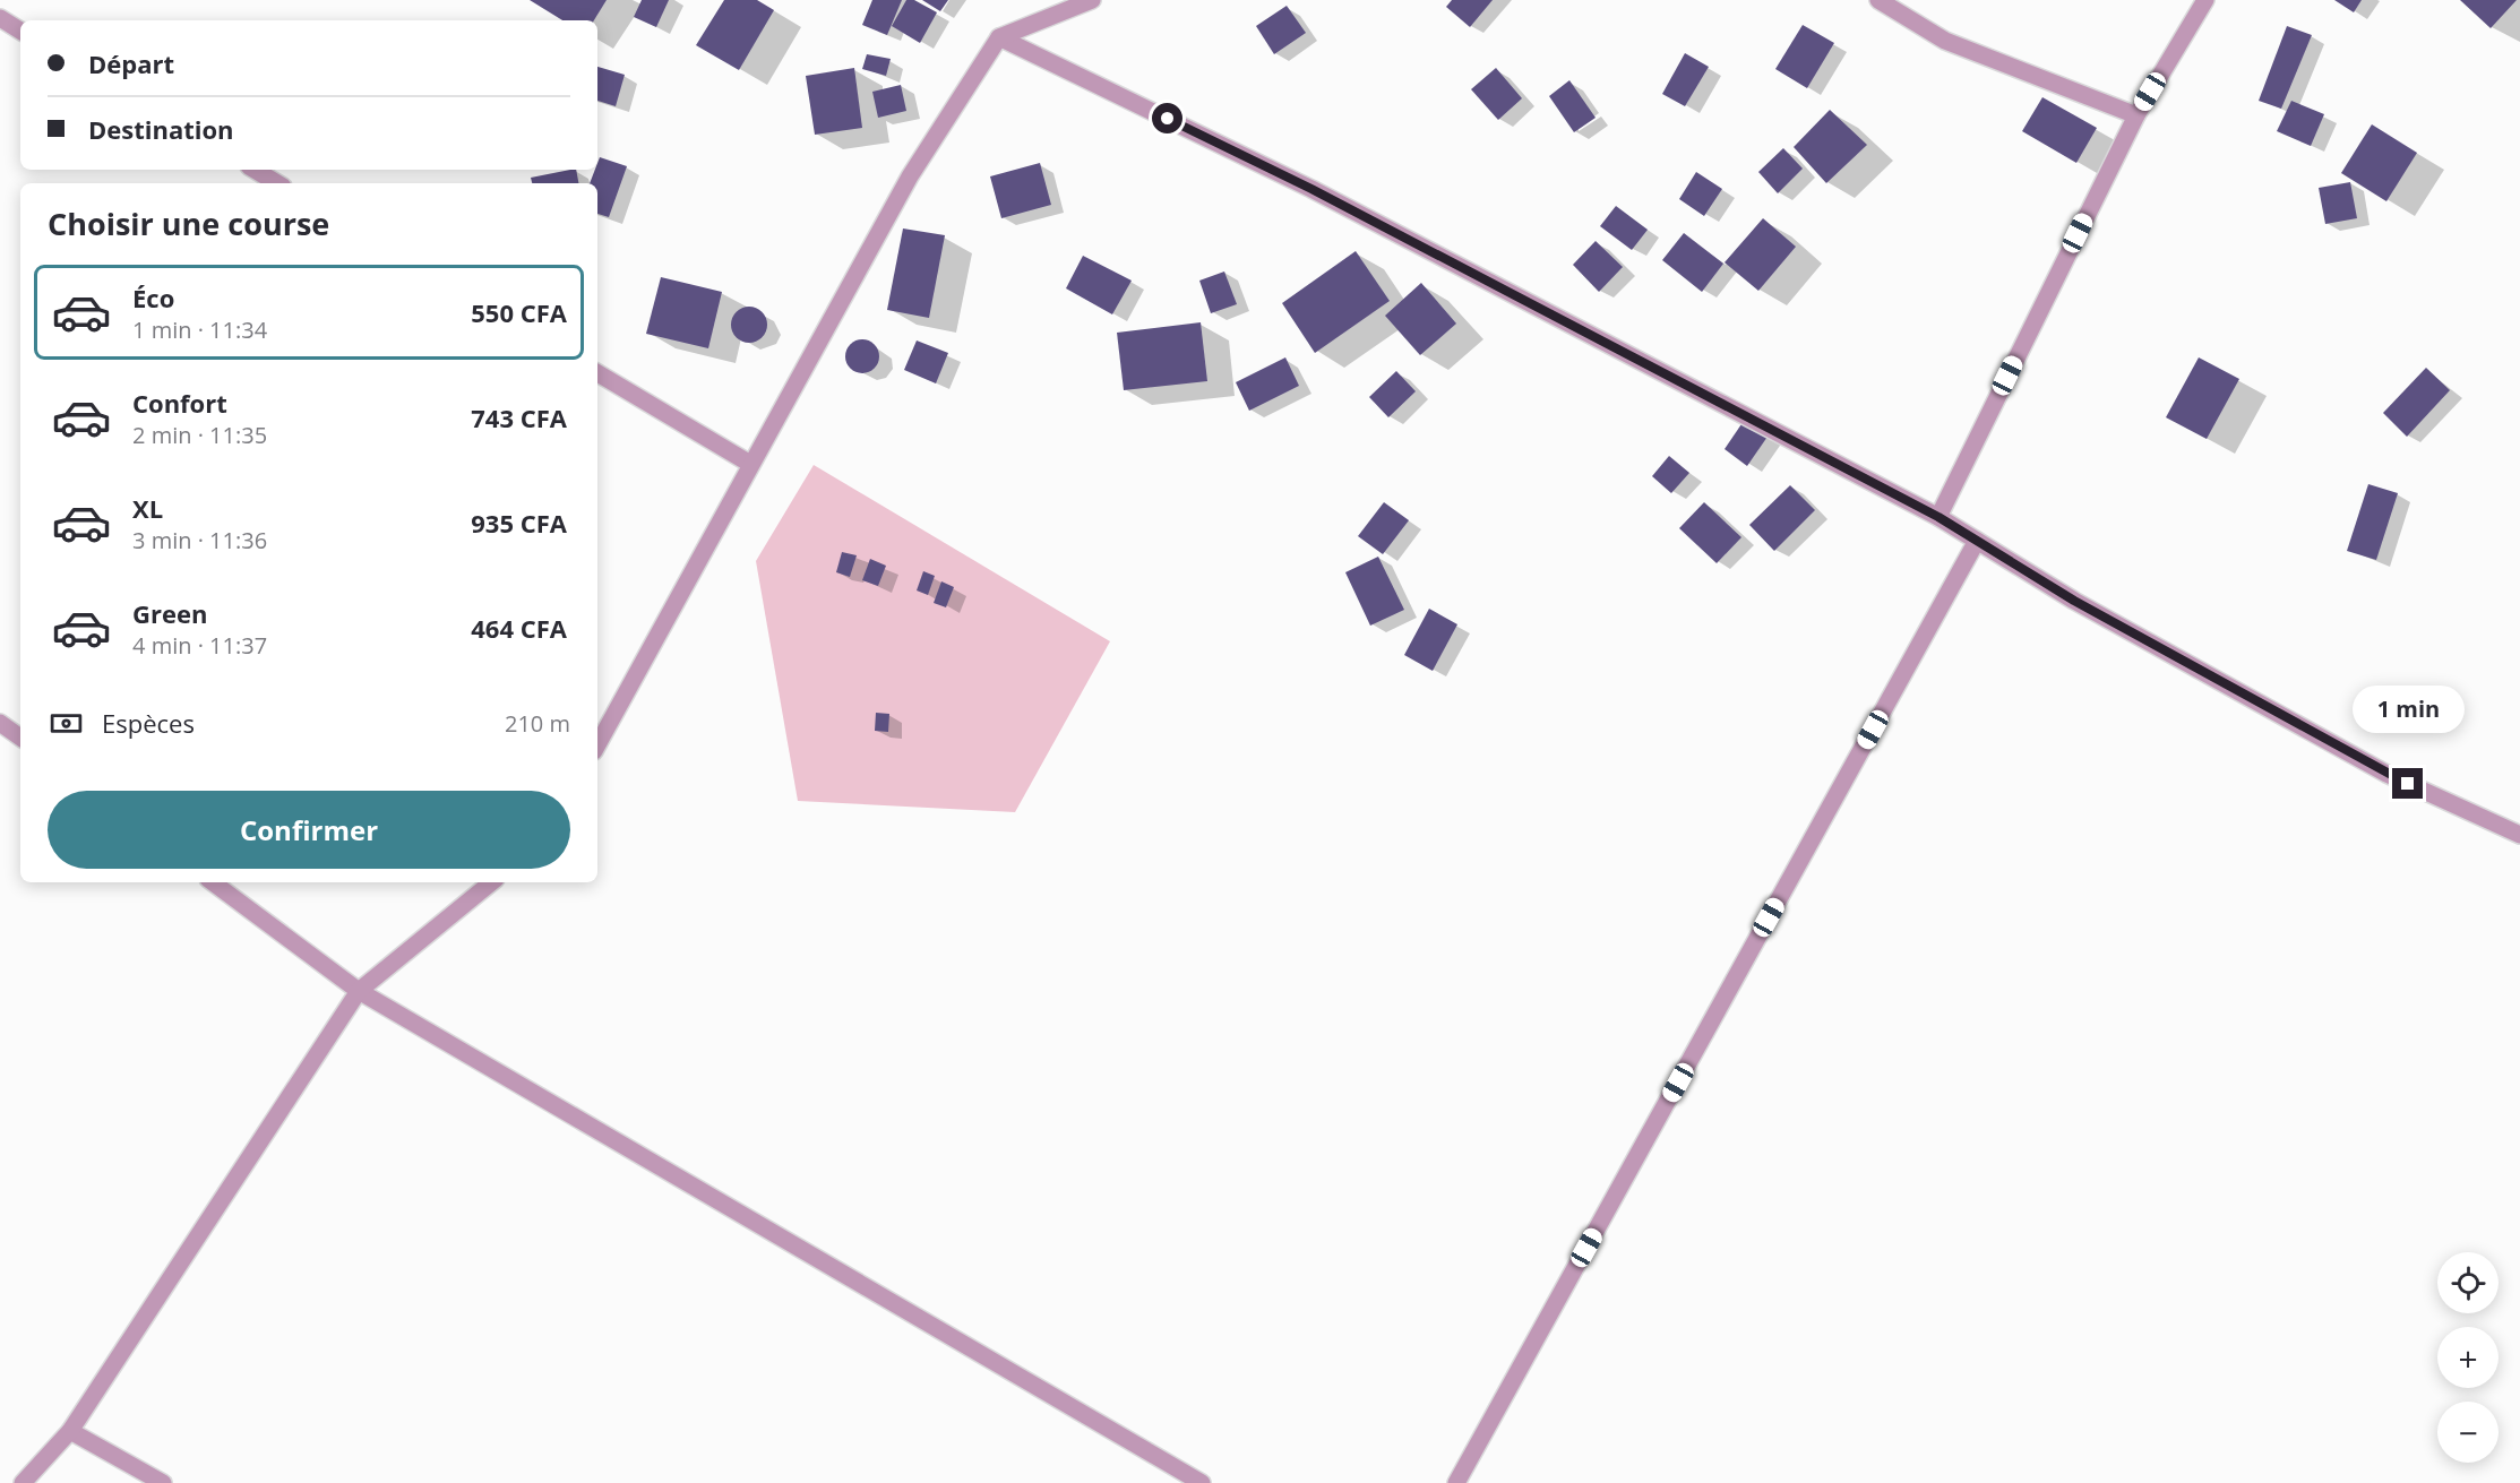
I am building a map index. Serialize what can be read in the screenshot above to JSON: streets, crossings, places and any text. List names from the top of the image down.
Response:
{
  "page": {
    "banner": ["Départ", "Destination"],
    "heading": "Choisir une course",
    "list": [
      {
        "name": "Éco",
        "note": "1 min · 11:34",
        "value": "550 CFA"
      },
      {
        "name": "Confort",
        "note": "2 min · 11:35",
        "value": "743 CFA"
      },
      {
        "name": "XL",
        "note": "3 min · 11:36",
        "value": "935 CFA"
      },
      {
        "name": "Green",
        "note": "4 min · 11:37",
        "value": "464 CFA"
      }
    ],
    "bubble": "1 min",
    "pay": ["Espèces", "210 m"],
    "buttons": "Confirmer",
    "map_buttons": ["+", "−"]
  }
}
